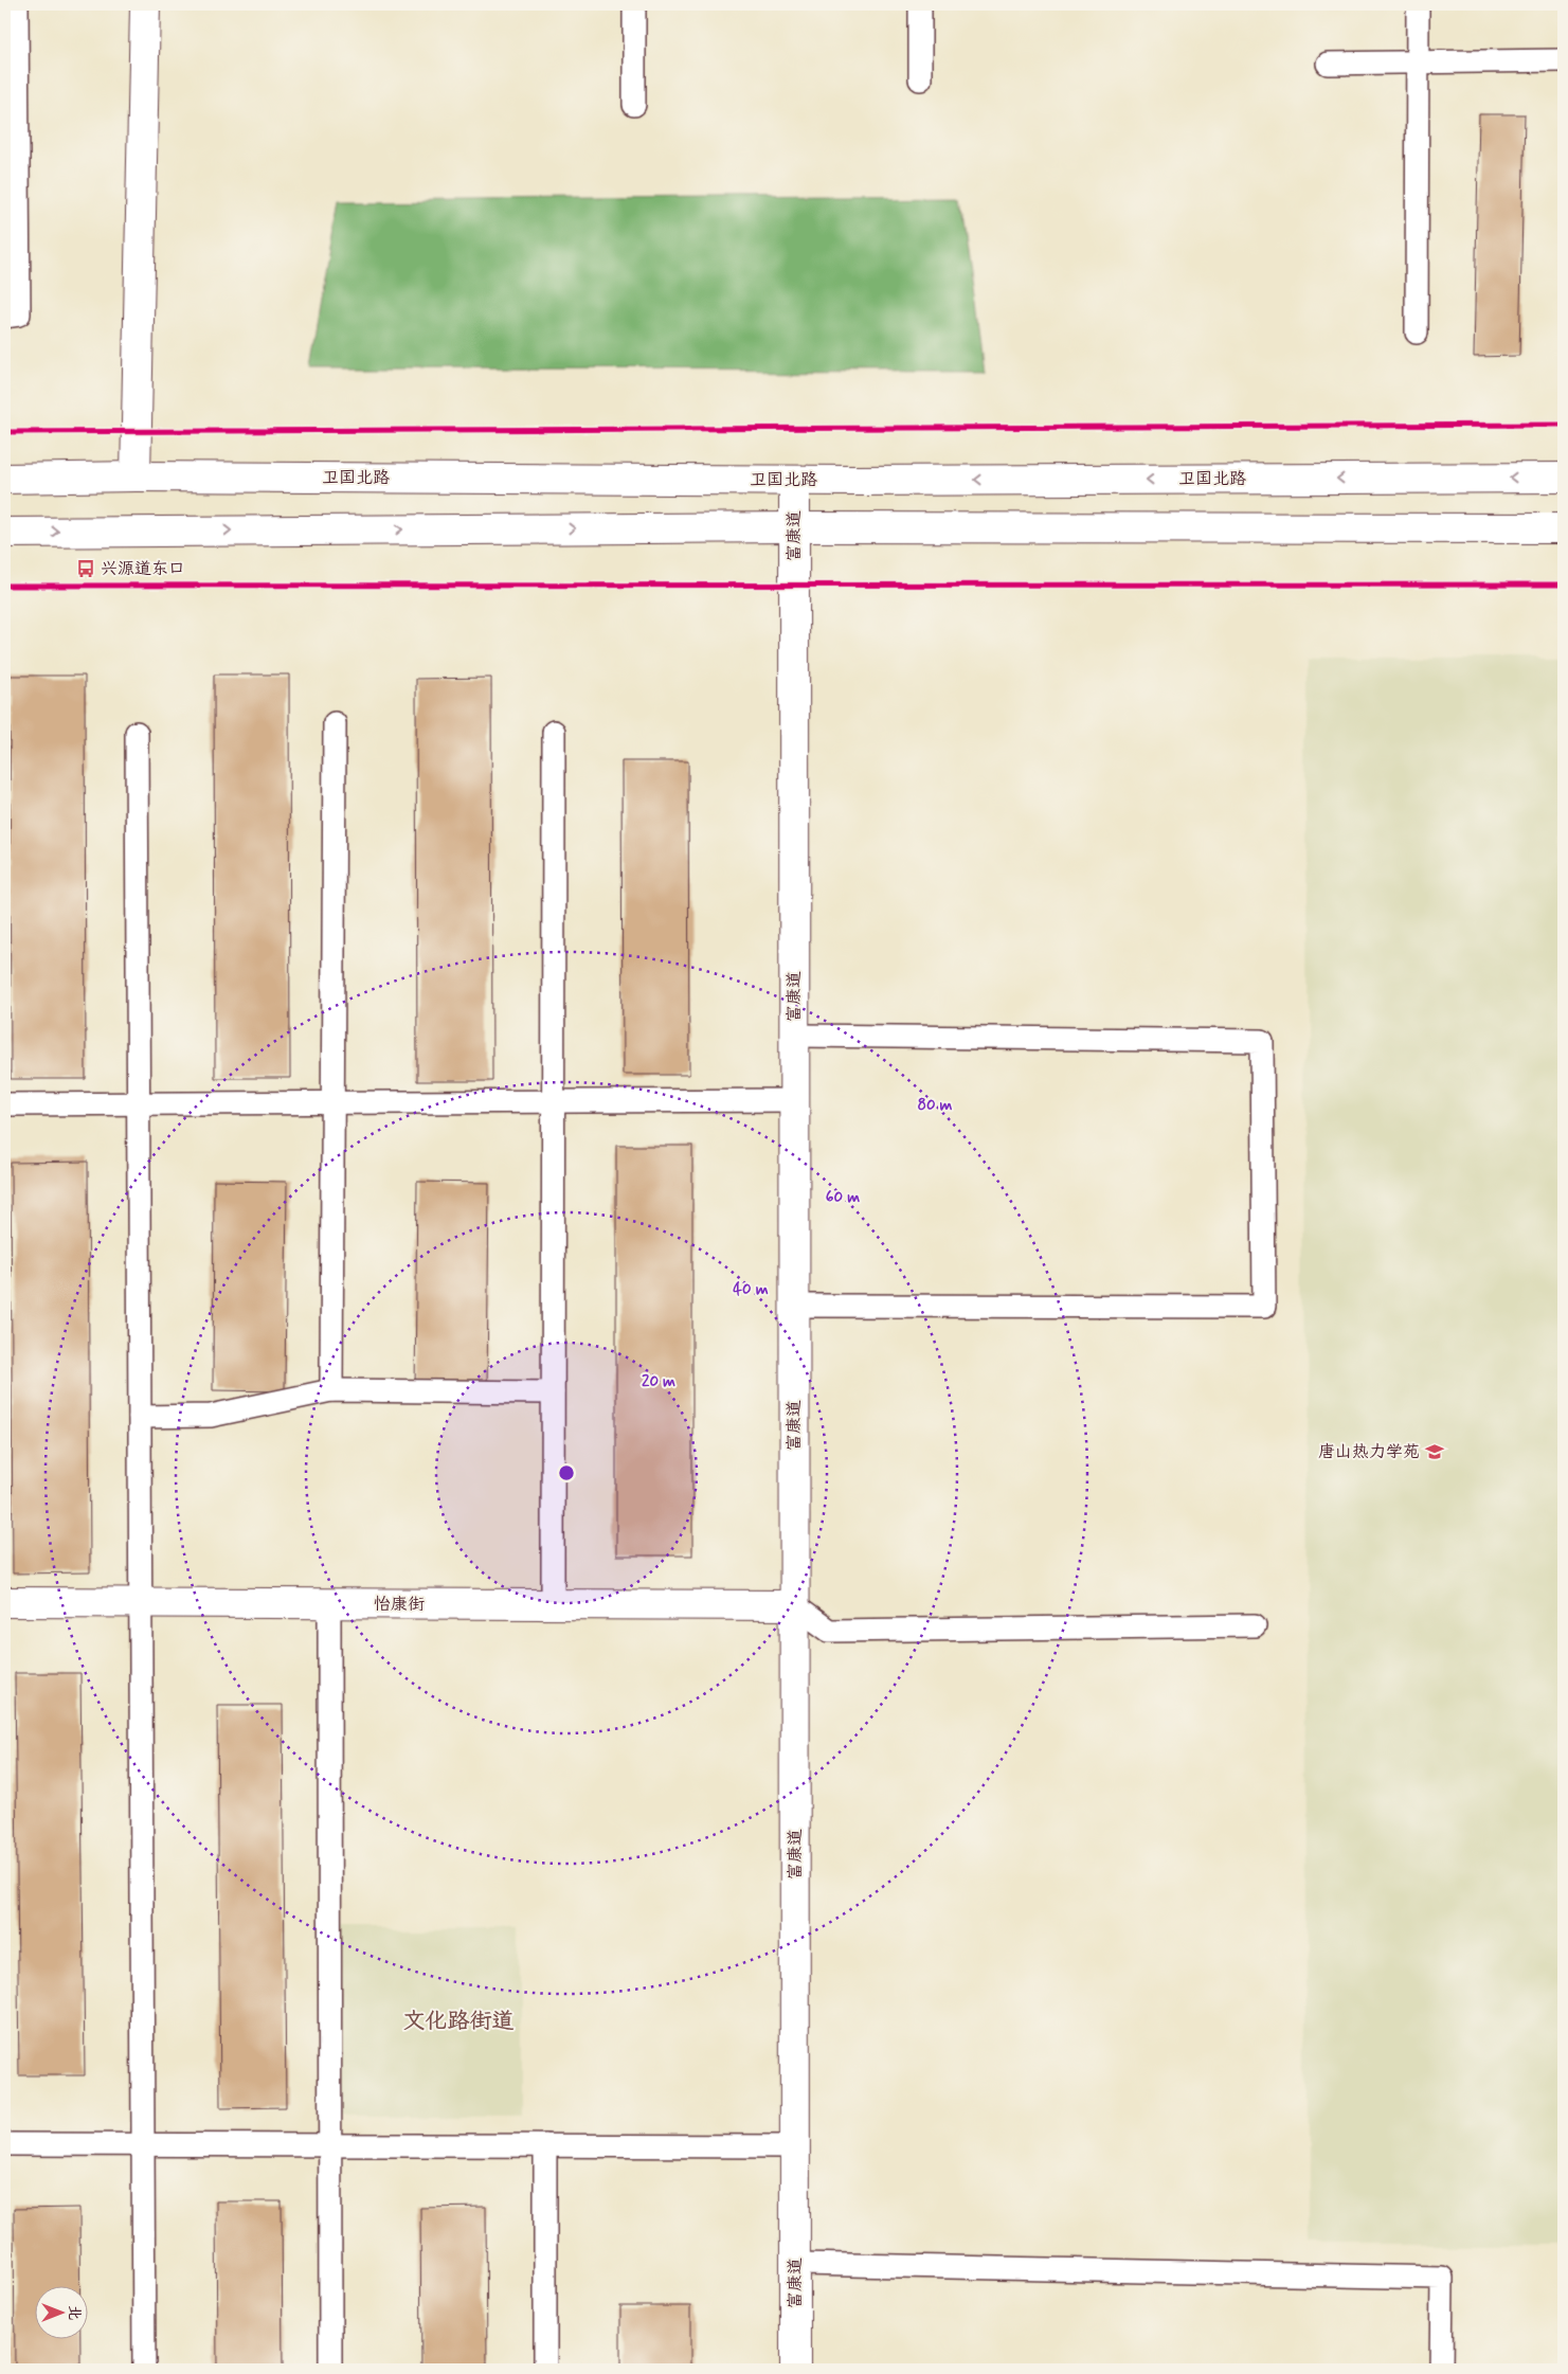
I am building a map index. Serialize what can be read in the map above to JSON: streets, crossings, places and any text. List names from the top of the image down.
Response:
{
  "streets": {
    "street": ["卫国北路", "富康道", "怡康街"]
  },
  "crossings": [
    ["卫国北路", "富康道"],
    ["富康道", "怡康街"]
  ],
  "districts": ["文化路街道"],
  "places": {
    "bus stop": ["兴源道东口"],
    "school or university": ["唐山热力学苑"]
  },
  "north": "right",
  "rings": [
    "80 m",
    "60 m",
    "40 m",
    "20 m"
  ]
}
